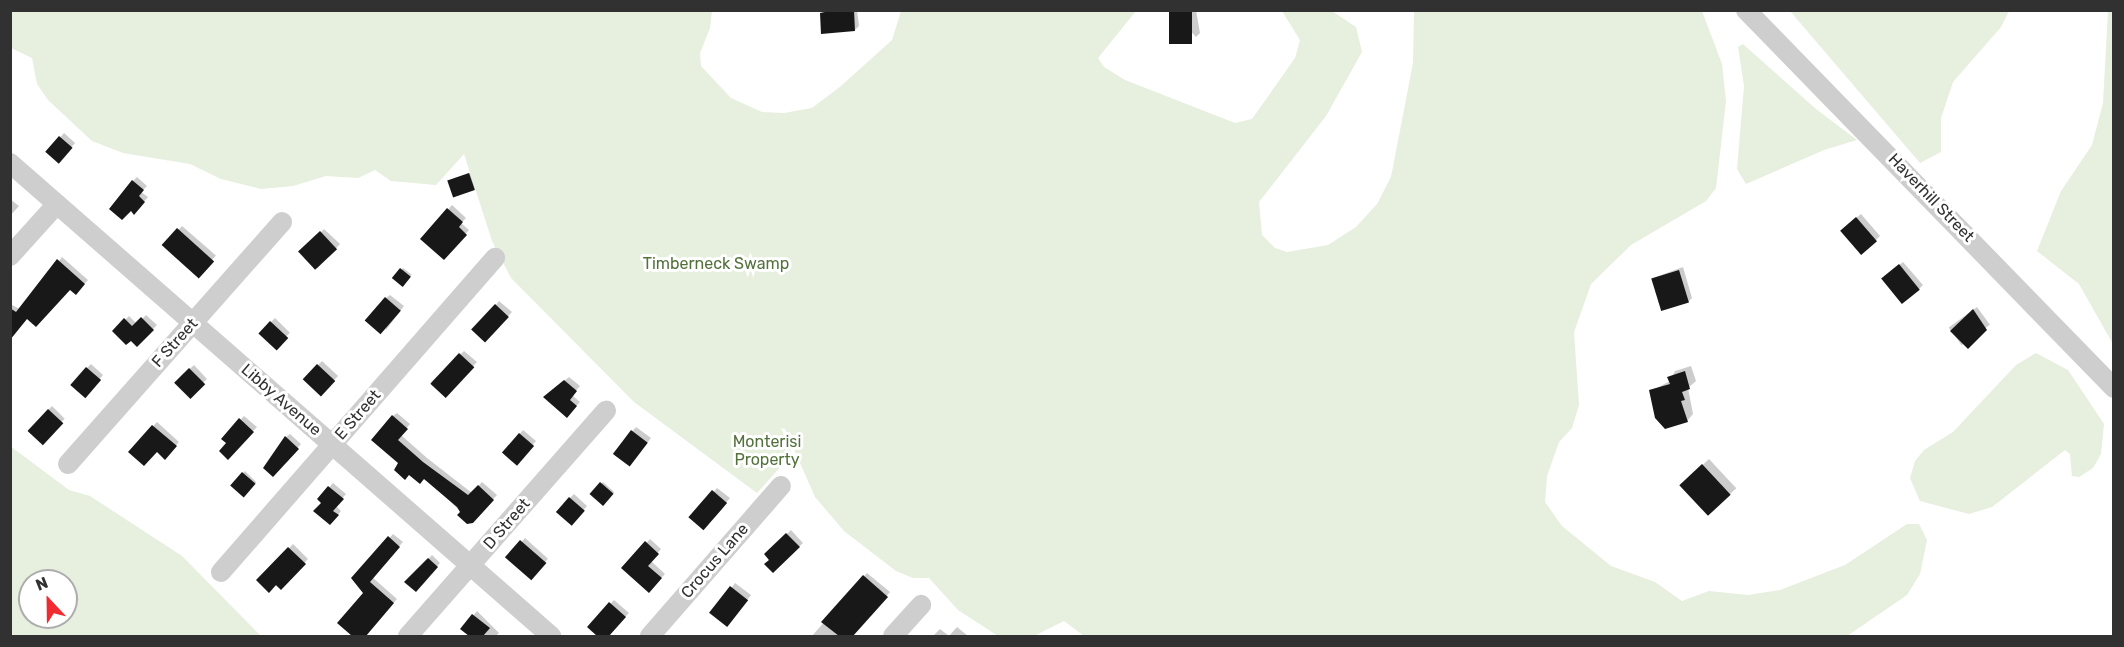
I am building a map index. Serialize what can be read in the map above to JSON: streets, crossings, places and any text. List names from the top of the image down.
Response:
{
  "streets": {
    "street": [
      "Haverhill Street",
      "F Street",
      "Libby Avenue",
      "E Street",
      "D Street",
      "Crocus Lane"
    ]
  },
  "crossings": [
    ["F Street", "Libby Avenue"],
    ["Libby Avenue", "E Street"],
    ["Libby Avenue", "D Street"]
  ],
  "parks": ["Timberneck Swamp", "Monterisi Property"],
  "north": "top"
}
